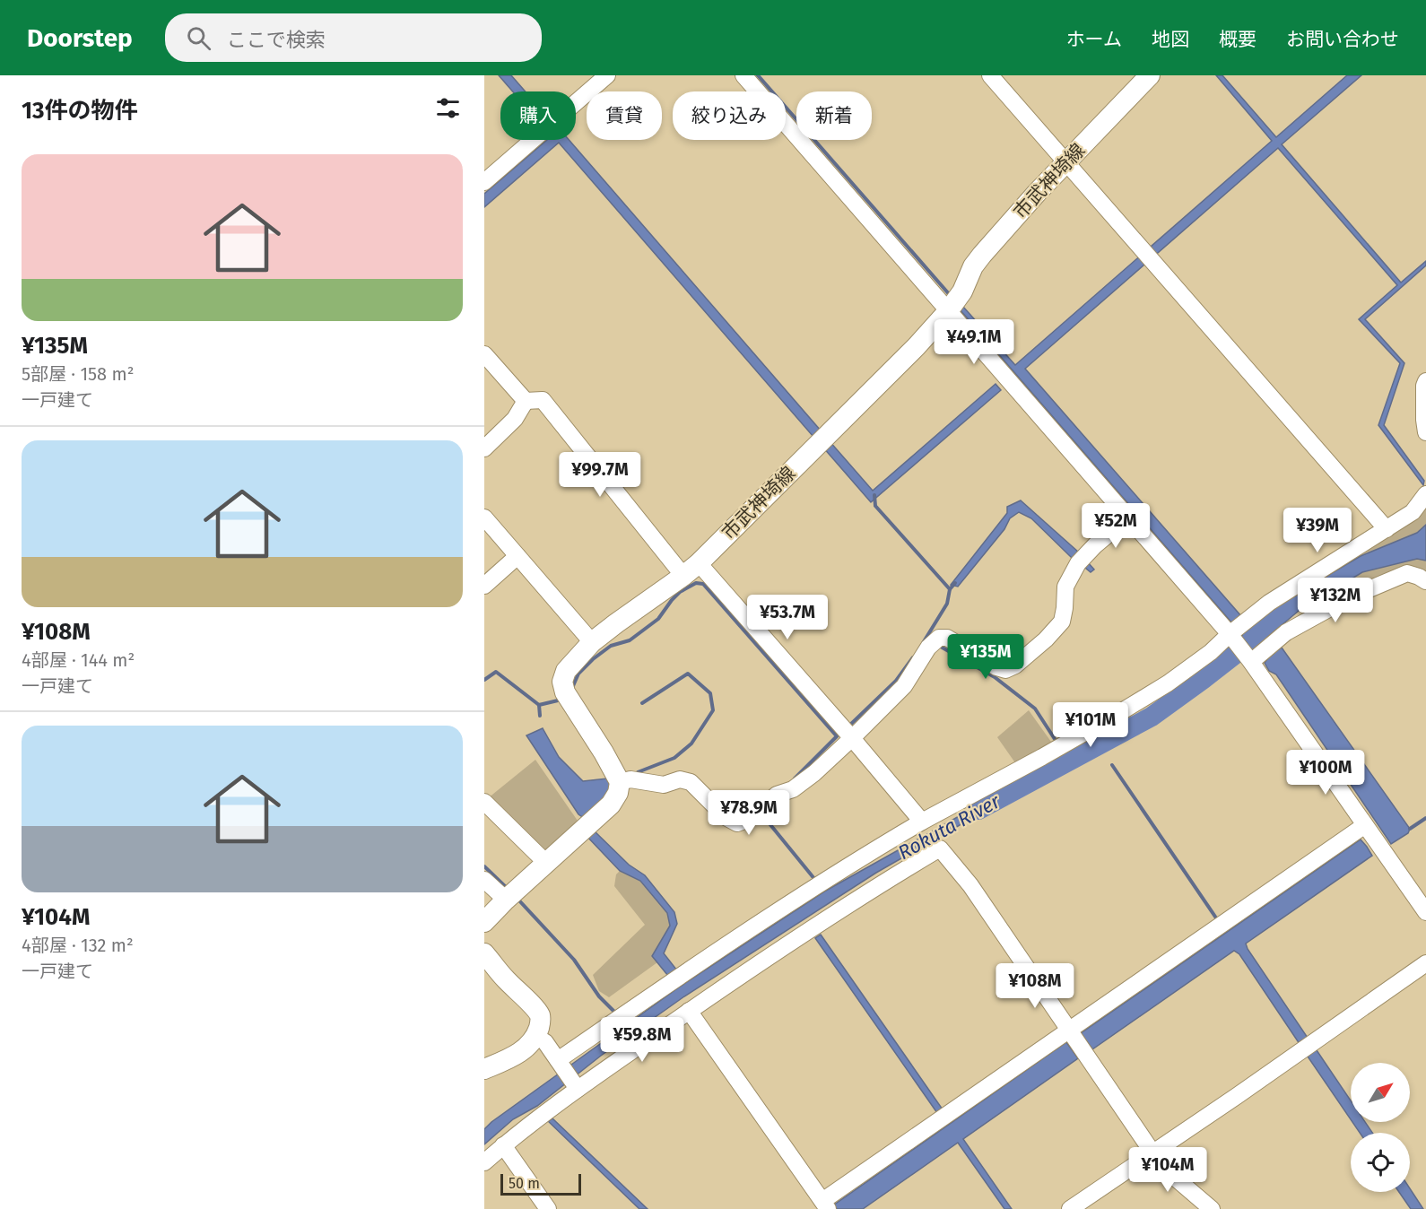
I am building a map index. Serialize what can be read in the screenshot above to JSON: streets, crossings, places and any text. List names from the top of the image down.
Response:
{
  "streets": {
    "main road": ["市武神埼線"]
  },
  "water": ["Rokuta River"],
  "scale_bar": "50 m",
  "north": "top right",
  "page": {
    "header": "Doorstep",
    "search": "ここで検索",
    "nav": [
      "ホーム",
      "地図",
      "概要",
      "お問い合わせ"
    ],
    "heading": "13件の物件",
    "chip": [
      "購入",
      "賃貸",
      "絞り込み",
      "新着"
    ],
    "list": [
      {
        "name": "¥135M",
        "note": "5部屋 · 158 m² · 一戸建て"
      },
      {
        "name": "¥108M",
        "note": "4部屋 · 144 m² · 一戸建て"
      },
      {
        "name": "¥104M",
        "note": "4部屋 · 132 m² · 一戸建て"
      }
    ],
    "price": [
      "¥49.1M",
      "¥99.7M",
      "¥52M",
      "¥39M",
      "¥132M",
      "¥53.7M",
      "¥135M",
      "¥101M",
      "¥100M",
      "¥78.9M",
      "¥108M",
      "¥59.8M",
      "¥104M"
    ],
    "scale": "50 m"
  }
}
